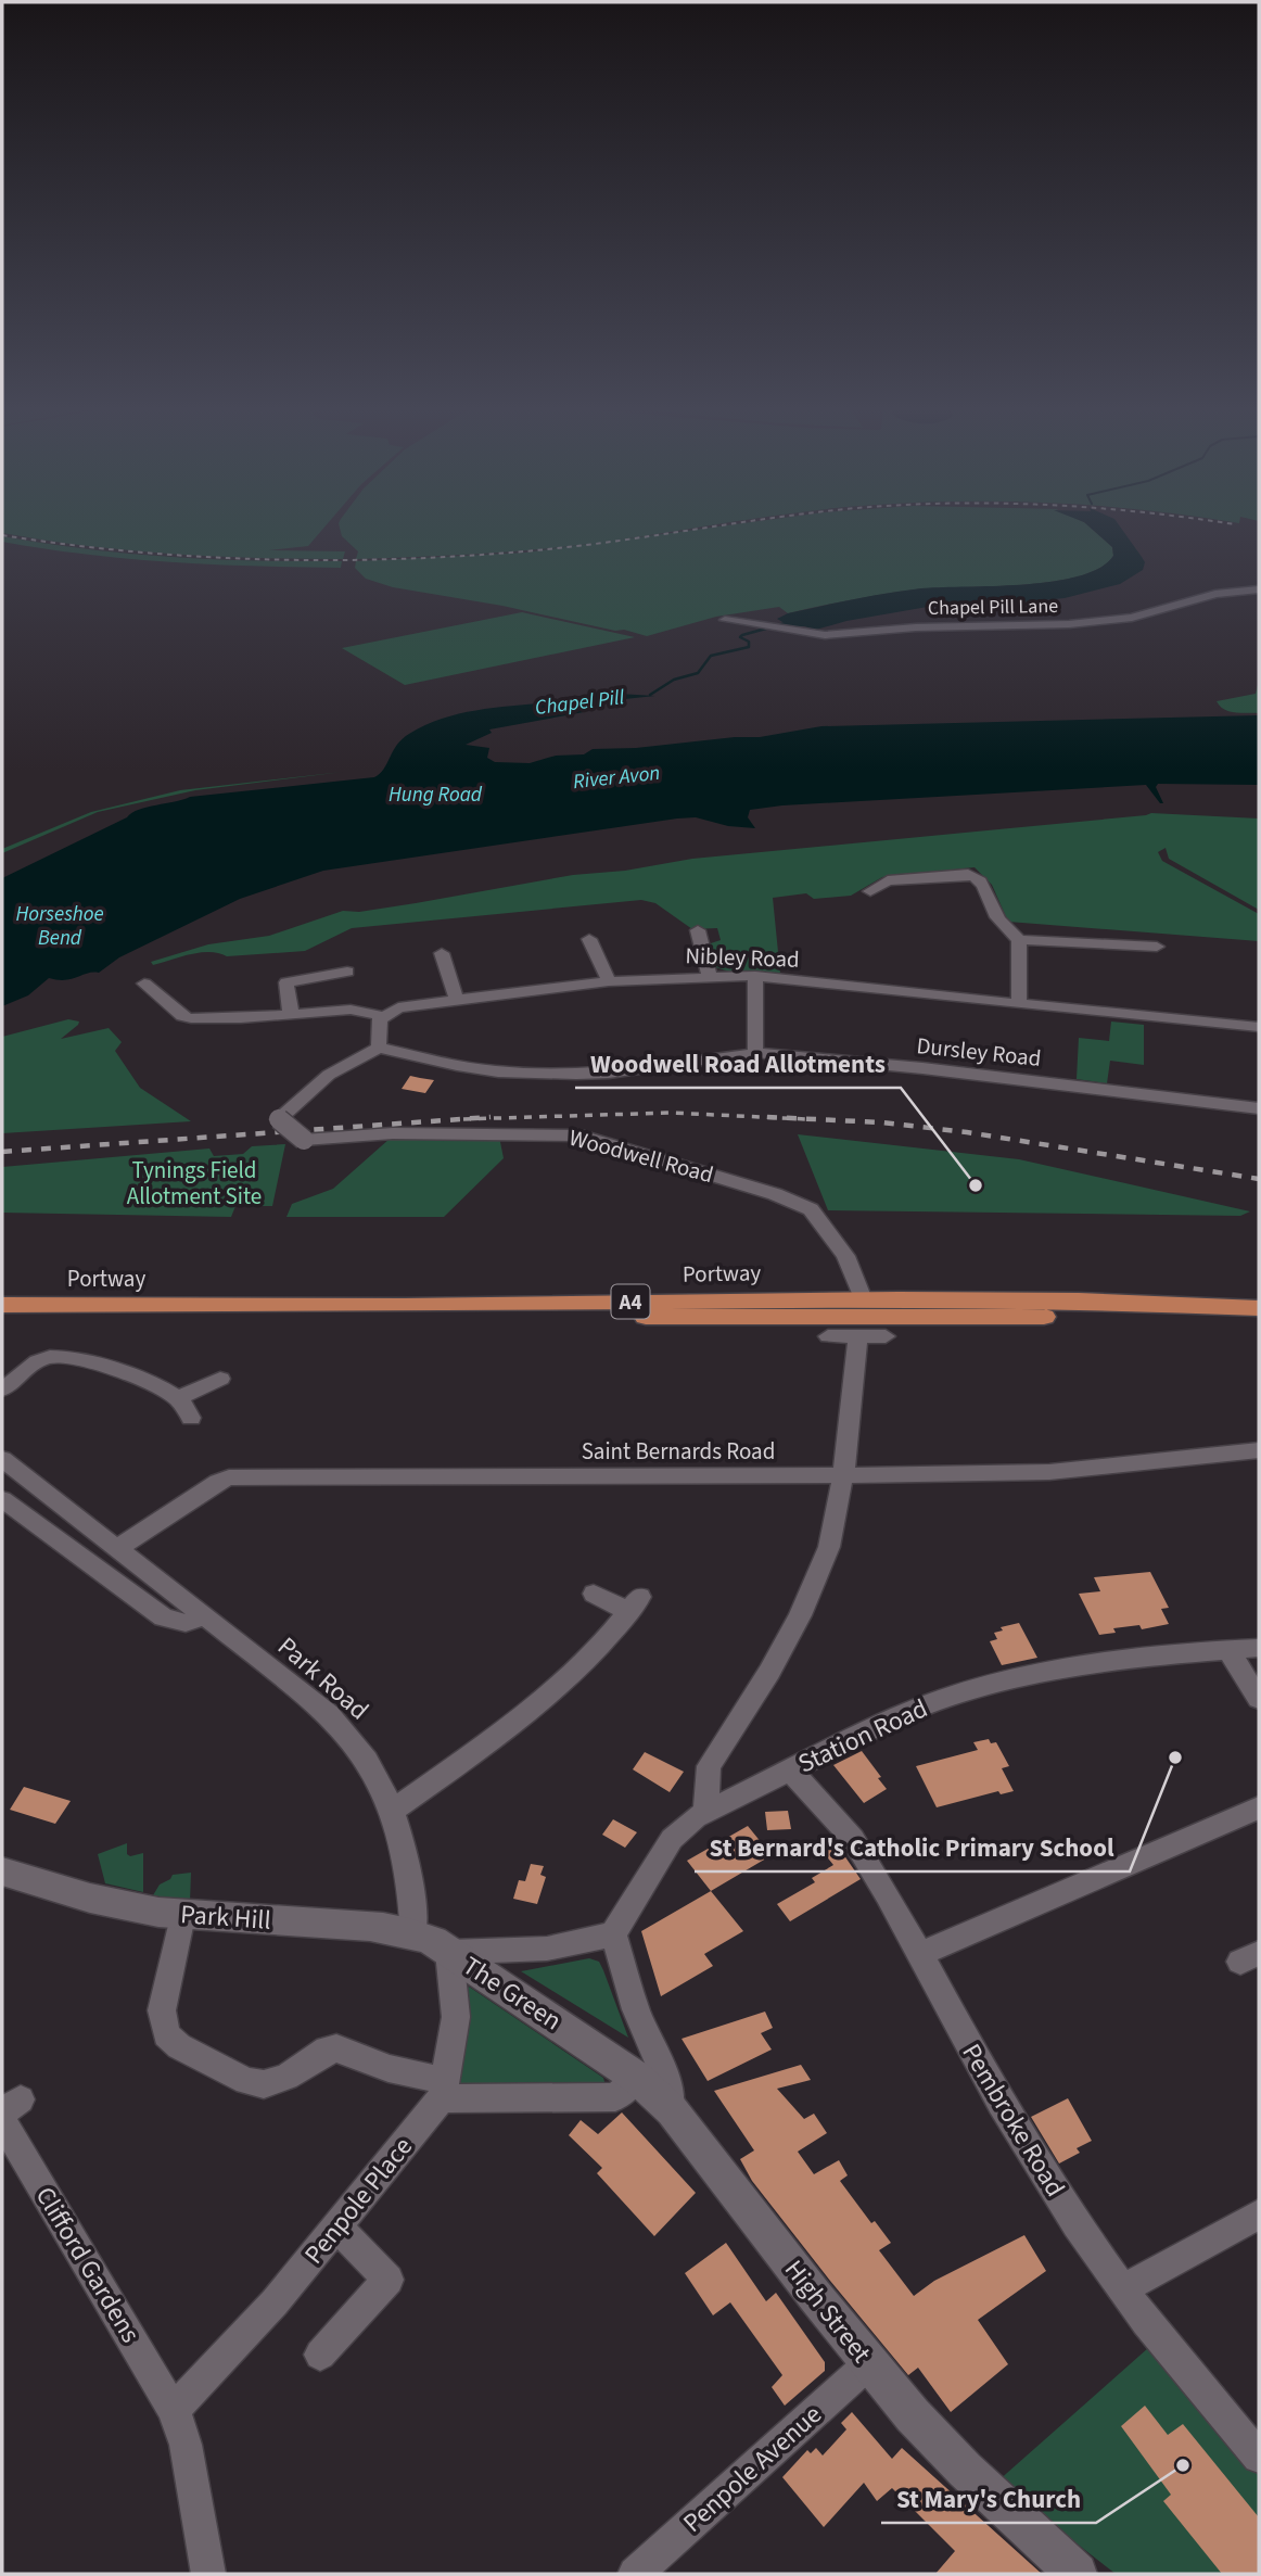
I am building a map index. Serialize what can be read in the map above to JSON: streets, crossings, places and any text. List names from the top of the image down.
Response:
{
  "streets": {
    "highway": ["Portway", "A4"],
    "main road": ["Park Hill", "The Green", "High Street"],
    "street": [
      "Chapel Pill Lane",
      "Nibley Road",
      "Dursley Road",
      "Woodwell Road",
      "Saint Bernards Road",
      "Park Road",
      "Station Road",
      "Pembroke Road",
      "Penpole Place",
      "Clifford Gardens",
      "Penpole Avenue"
    ]
  },
  "crossings": [
    ["Dursley Road", "Woodwell Road"],
    ["Woodwell Road", "Portway"],
    ["Saint Bernards Road", "Park Road"],
    ["Park Road", "Park Hill"],
    ["Station Road", "The Green"],
    ["Station Road", "Pembroke Road"],
    ["Station Road", "High Street"],
    ["Park Hill", "The Green"],
    ["Park Hill", "Penpole Place"],
    ["The Green", "Penpole Place"],
    ["The Green", "High Street"],
    ["Penpole Place", "Clifford Gardens"],
    ["High Street", "Penpole Avenue"]
  ],
  "water": [
    "Chapel Pill",
    "River Avon",
    "Hung Road",
    "Horseshoe Bend"
  ],
  "parks": ["Tynings Field Allotment Site"],
  "places": ["Woodwell Road Allotments", "St Bernard's Catholic Primary School", "St Mary's Church"]
}
